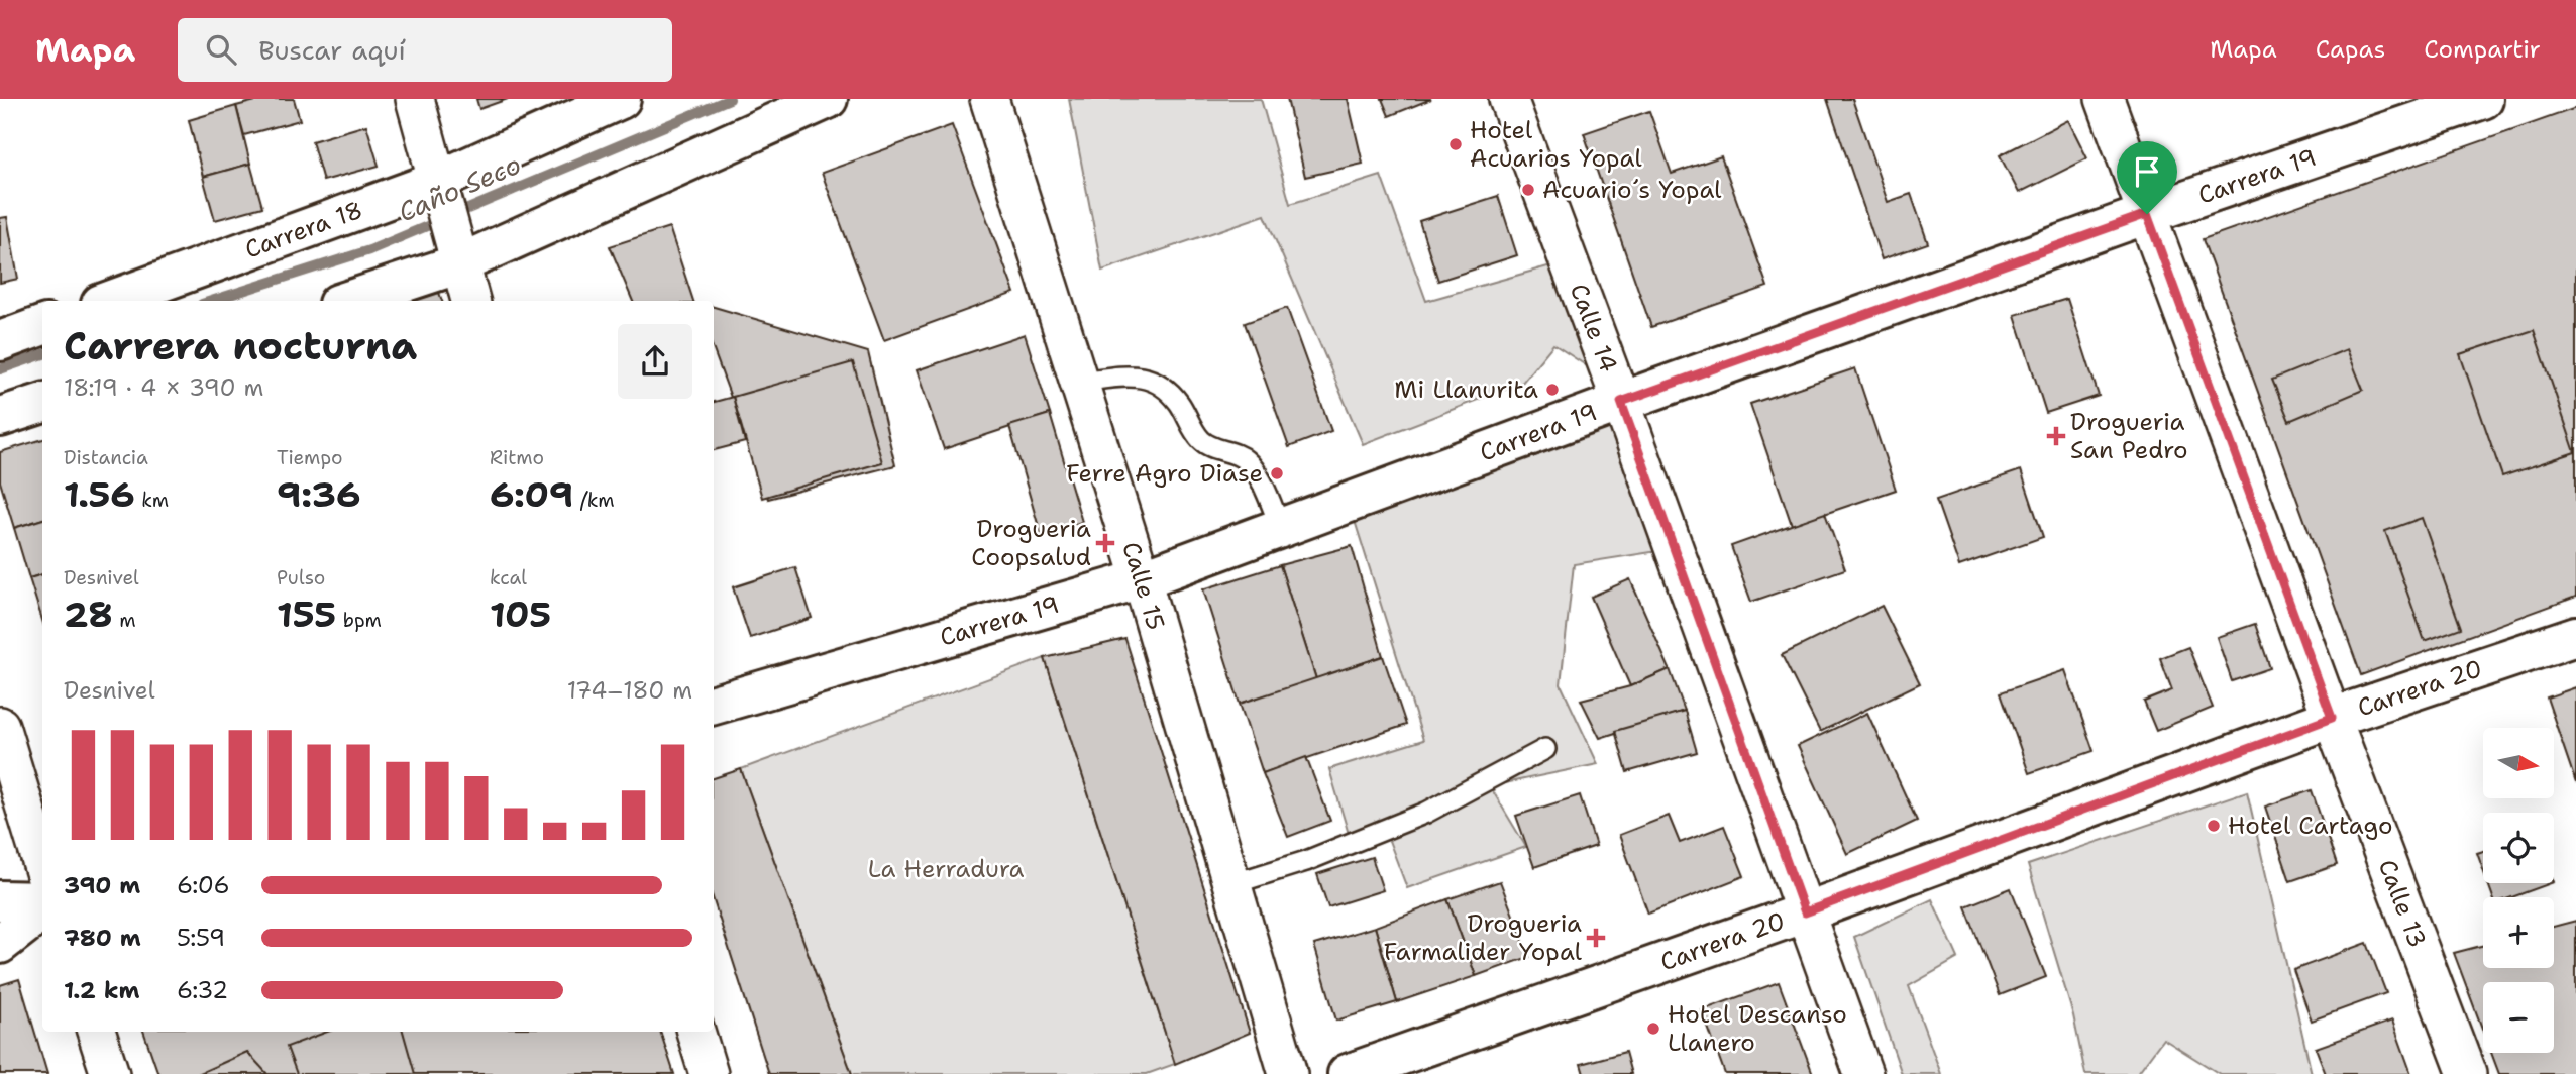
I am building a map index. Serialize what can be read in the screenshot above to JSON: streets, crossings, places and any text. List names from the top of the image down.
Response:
{
  "streets": {
    "main road": ["Carrera 19", "Carrera 18", "Carrera 20"],
    "street": ["Calle 14", "Calle 15", "Calle 13"]
  },
  "crossings": [
    ["Carrera 19", "Calle 14"],
    ["Carrera 19", "Calle 15"],
    ["Carrera 19", "Calle 13"],
    ["Calle 14", "Carrera 20"],
    ["Carrera 20", "Calle 13"]
  ],
  "water": ["Caño Seco"],
  "parks": ["La Herradura"],
  "places": {
    "other": [
      "Hotel Acuarios Yopal",
      "Acuario´s Yopal",
      "Mi Llanurita",
      "Ferre Agro Diase",
      "Hotel Cartago",
      "Hotel Descanso Llanero"
    ],
    "health": ["Drogueria San Pedro", "Drogueria Coopsalud", "Drogueria Farmalider Yopal"]
  },
  "north": "right",
  "page": {
    "header": "Mapa",
    "search": "Buscar aquí",
    "nav": ["Mapa", "Capas", "Compartir"],
    "heading": ["Carrera nocturna", "18:19 · 4 × 390 m"],
    "stats": [
      ["Distancia", "1.56 km"],
      ["Tiempo", "9:36"],
      ["Ritmo", "6:09 /km"],
      ["Desnivel", "28 m"],
      ["Pulso", "155 bpm"],
      ["kcal", "105"]
    ],
    "chart": ["Desnivel", "174–180 m"],
    "map_buttons": ["+", "−"],
    "list": [
      {
        "name": "390 m",
        "note": "6:06"
      },
      {
        "name": "780 m",
        "note": "5:59"
      },
      {
        "name": "1.2 km",
        "note": "6:32"
      }
    ]
  }
}
